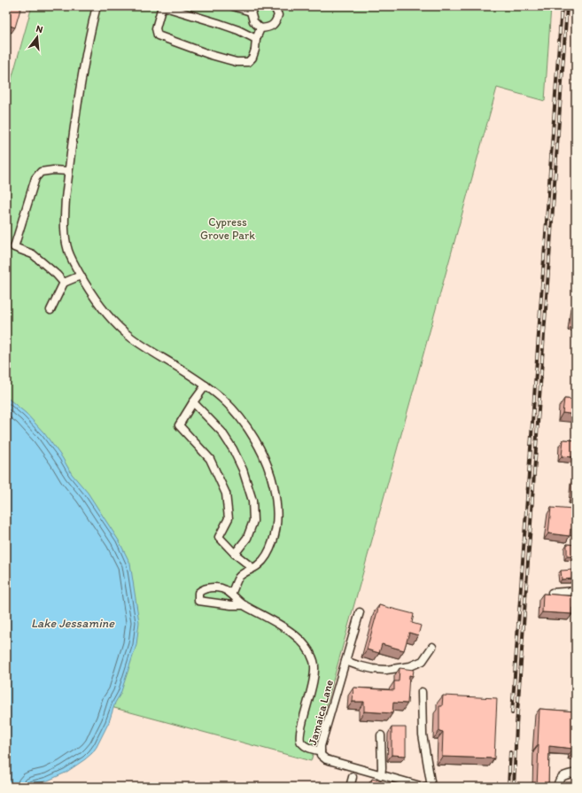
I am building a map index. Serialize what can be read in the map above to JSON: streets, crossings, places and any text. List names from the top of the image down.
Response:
{
  "streets": {
    "street": ["Jamaica Lane"]
  },
  "water": ["Lake Jessamine"],
  "parks": ["Cypress Grove Park"],
  "north": "top"
}
